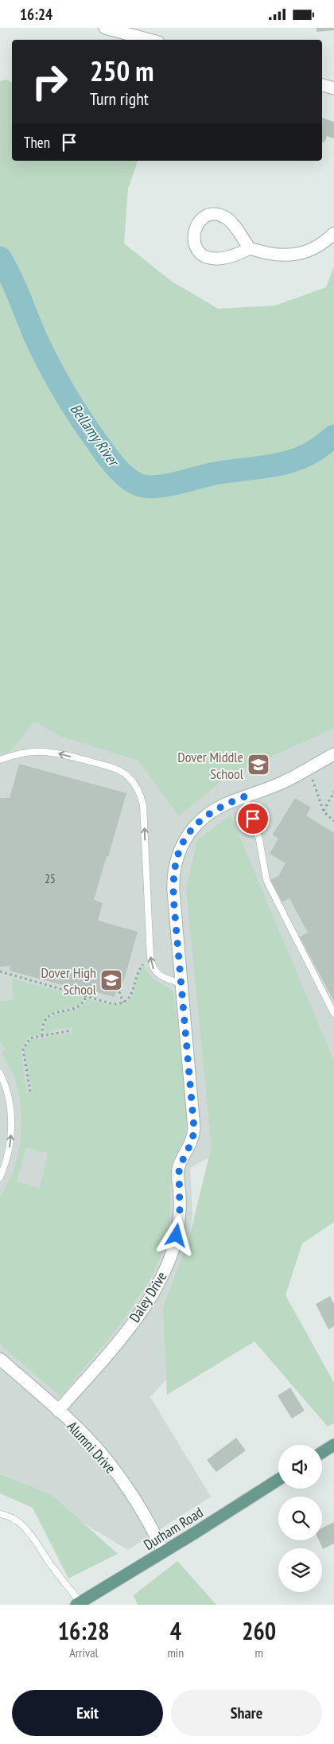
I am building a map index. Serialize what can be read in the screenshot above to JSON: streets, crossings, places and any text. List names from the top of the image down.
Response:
{
  "streets": {
    "main road": ["Durham Road"],
    "street": ["Daley Drive", "Alumni Drive"]
  },
  "crossings": [
    ["Daley Drive", "Alumni Drive"],
    ["Alumni Drive", "Durham Road"]
  ],
  "water": ["Bellamy River"],
  "places": {
    "school or university": ["Dover Middle School", "Dover High School"]
  },
  "house_numbers": ["25"],
  "page": {
    "status": "16:24",
    "turn": ["250 m", "Turn right"],
    "then": "Then",
    "eta": [
      "16:28",
      "Arrival",
      "4",
      "min",
      "260",
      "m"
    ],
    "buttons": ["Exit", "Share"]
  }
}
